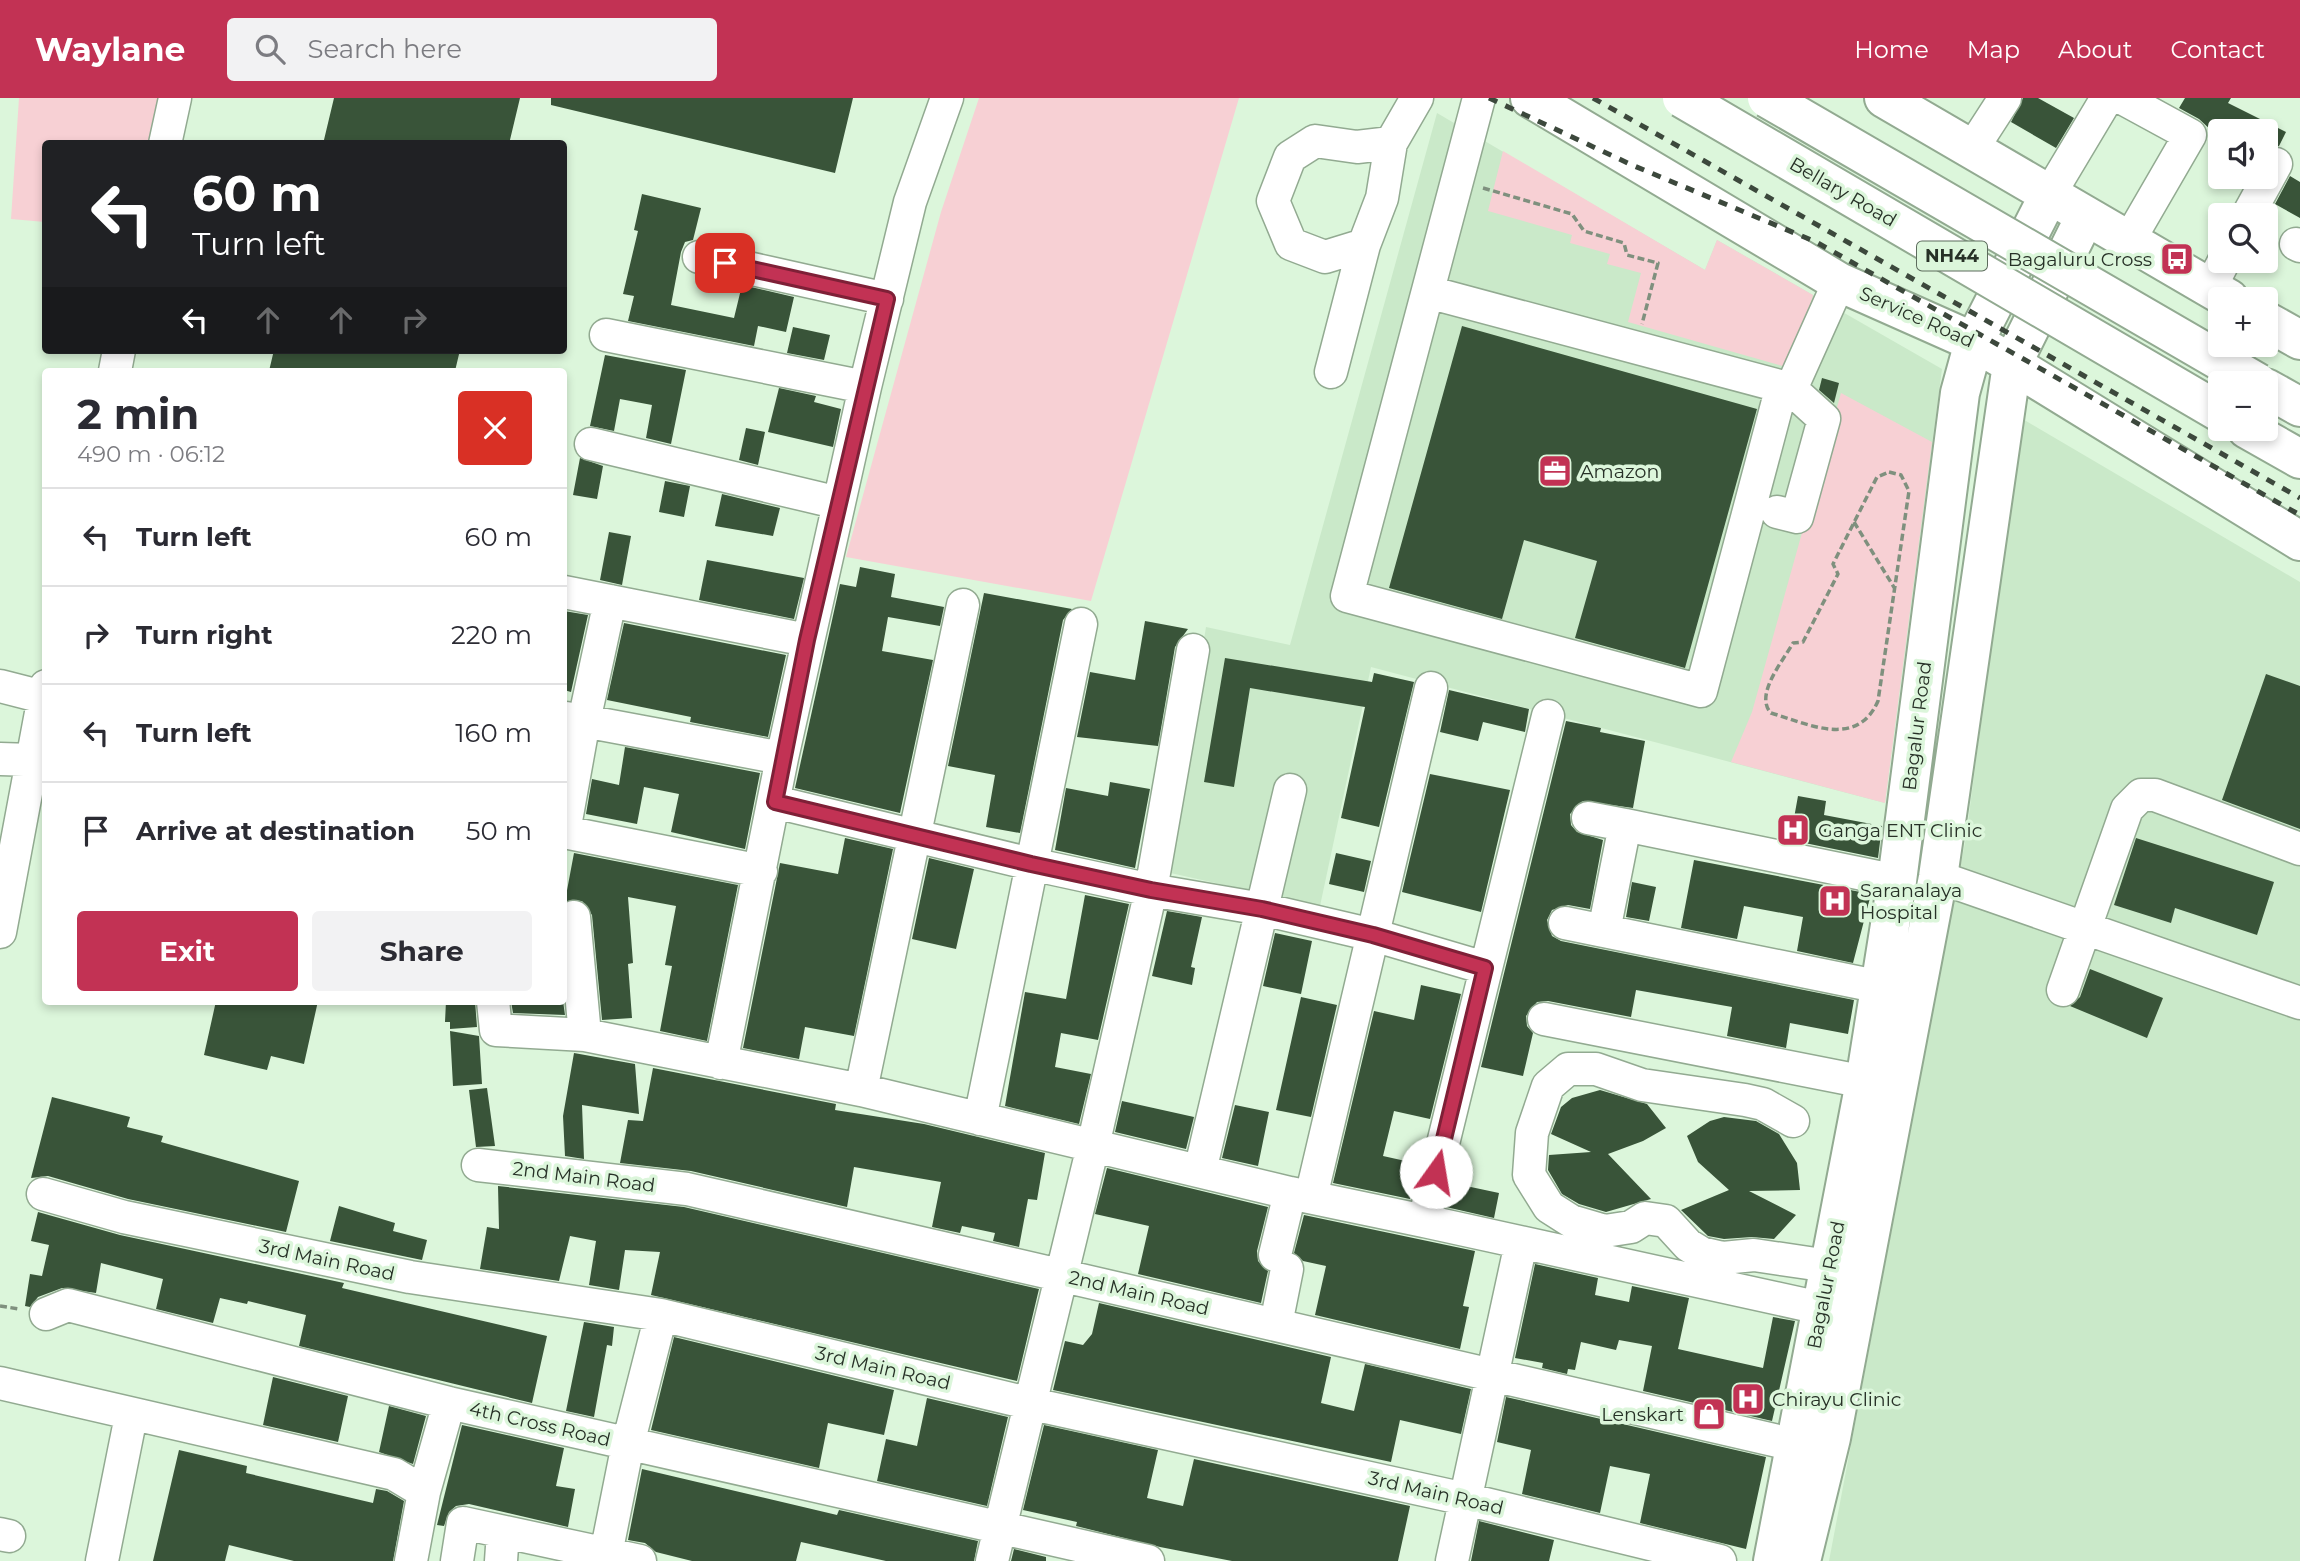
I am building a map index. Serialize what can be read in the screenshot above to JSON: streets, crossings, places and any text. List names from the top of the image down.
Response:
{
  "streets": {
    "main road": [
      "Bellary Road",
      "NH44",
      "Service Road",
      "Bagalur Road"
    ],
    "street": ["2nd Main Road", "3rd Main Road", "4th Cross Road"]
  },
  "crossings": [
    ["Service Road", "Bagalur Road"],
    ["Bagalur Road", "2nd Main Road"]
  ],
  "places": {
    "bus stop": ["Bagaluru Cross"],
    "office": ["Amazon"],
    "hospital": ["Ganga ENT Clinic", "Saranalaya Hospital", "Chirayu Clinic"],
    "shop": ["Lenskart"]
  },
  "page": {
    "header": "Waylane",
    "search": "Search here",
    "nav": [
      "Home",
      "Map",
      "About",
      "Contact"
    ],
    "map_buttons": ["+", "−"],
    "turn": ["60 m", "Turn left"],
    "heading": ["2 min", "490 m · 06:12"],
    "list": [
      {
        "name": "Turn left",
        "value": "60 m"
      },
      {
        "name": "Turn right",
        "value": "220 m"
      },
      {
        "name": "Turn left",
        "value": "160 m"
      },
      {
        "name": "Arrive at destination",
        "value": "50 m"
      }
    ],
    "buttons": ["Exit", "Share"]
  }
}
